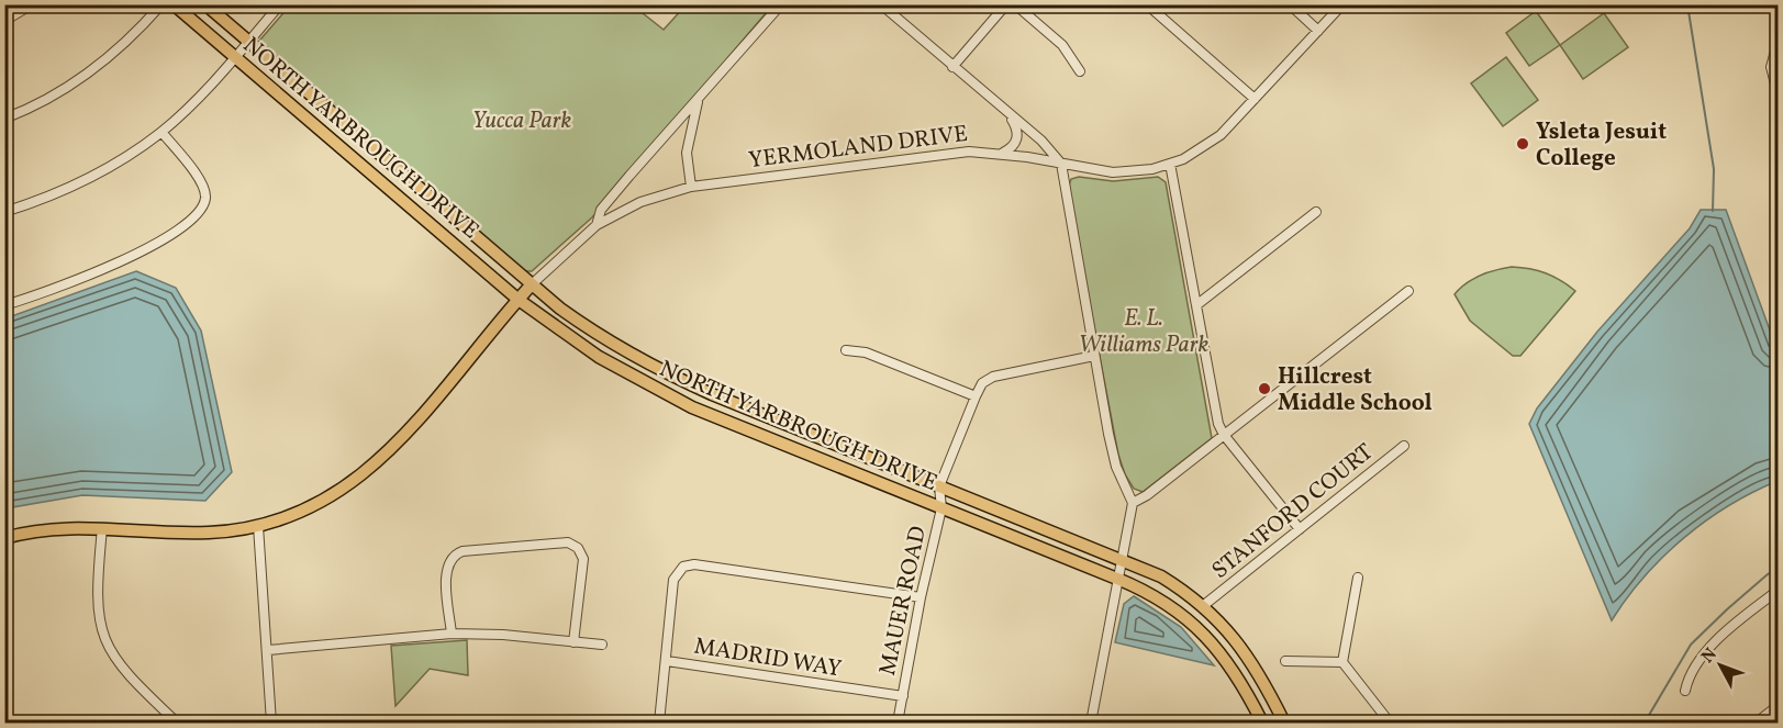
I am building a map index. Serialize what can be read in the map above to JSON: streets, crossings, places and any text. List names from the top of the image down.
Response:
{
  "streets": {
    "main road": ["NORTH YARBROUGH DRIVE"],
    "street": [
      "YERMOLAND DRIVE",
      "STANFORD COURT",
      "MAUER ROAD",
      "MADRID WAY"
    ]
  },
  "crossings": [
    ["NORTH YARBROUGH DRIVE", "STANFORD COURT"],
    ["NORTH YARBROUGH DRIVE", "MAUER ROAD"],
    ["MAUER ROAD", "MADRID WAY"]
  ],
  "parks": ["Yucca Park", "E. L. Williams Park"],
  "places": ["Ysleta Jesuit College", "Hillcrest Middle School"],
  "north": "top left"
}
